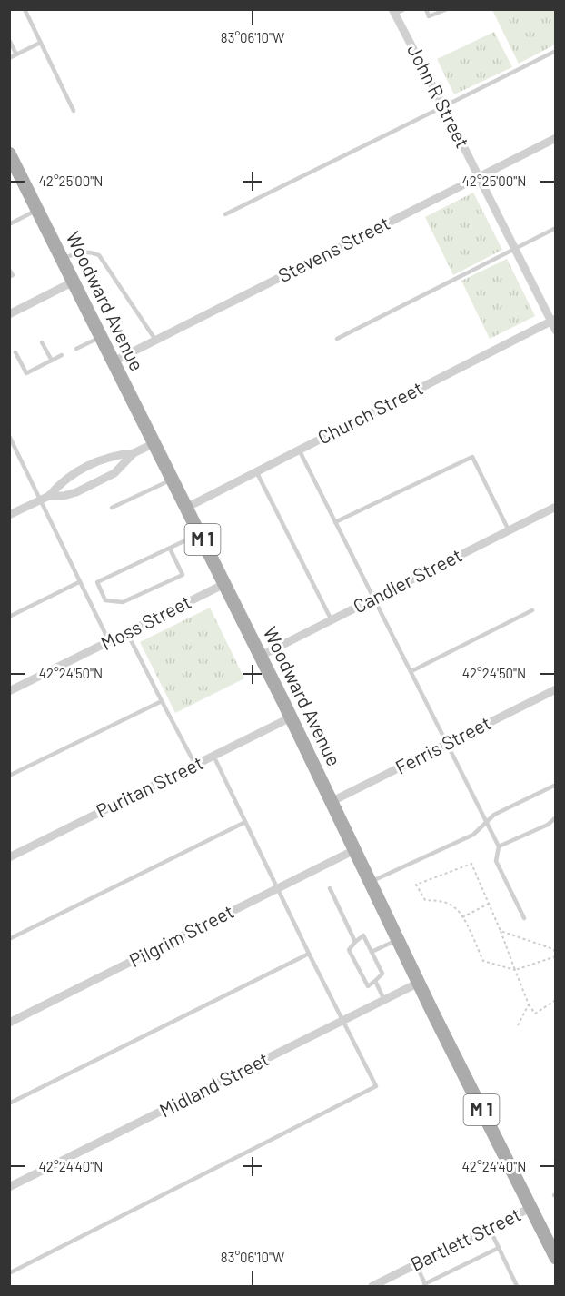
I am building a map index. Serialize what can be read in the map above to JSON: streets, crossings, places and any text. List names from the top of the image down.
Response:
{
  "streets": {
    "main road": ["Woodward Avenue", "M 1"],
    "street": [
      "John R Street",
      "Stevens Street",
      "Church Street",
      "Candler Street",
      "Moss Street",
      "Ferris Street",
      "Puritan Street",
      "Pilgrim Street",
      "Midland Street",
      "Bartlett Street"
    ]
  },
  "crossings": [
    ["John R Street", "Stevens Street"],
    ["John R Street", "Church Street"],
    ["Stevens Street", "Woodward Avenue"],
    ["Woodward Avenue", "Church Street"],
    ["Woodward Avenue", "Candler Street"],
    ["Woodward Avenue", "Moss Street"],
    ["Woodward Avenue", "Ferris Street"],
    ["Woodward Avenue", "Puritan Street"],
    ["Woodward Avenue", "Pilgrim Street"],
    ["Woodward Avenue", "Midland Street"],
    ["Woodward Avenue", "Bartlett Street"]
  ],
  "coordinates": [
    "83°06'10\"W",
    "42°25'00\"N",
    "42°24'50\"N",
    "42°24'40\"N"
  ]
}
